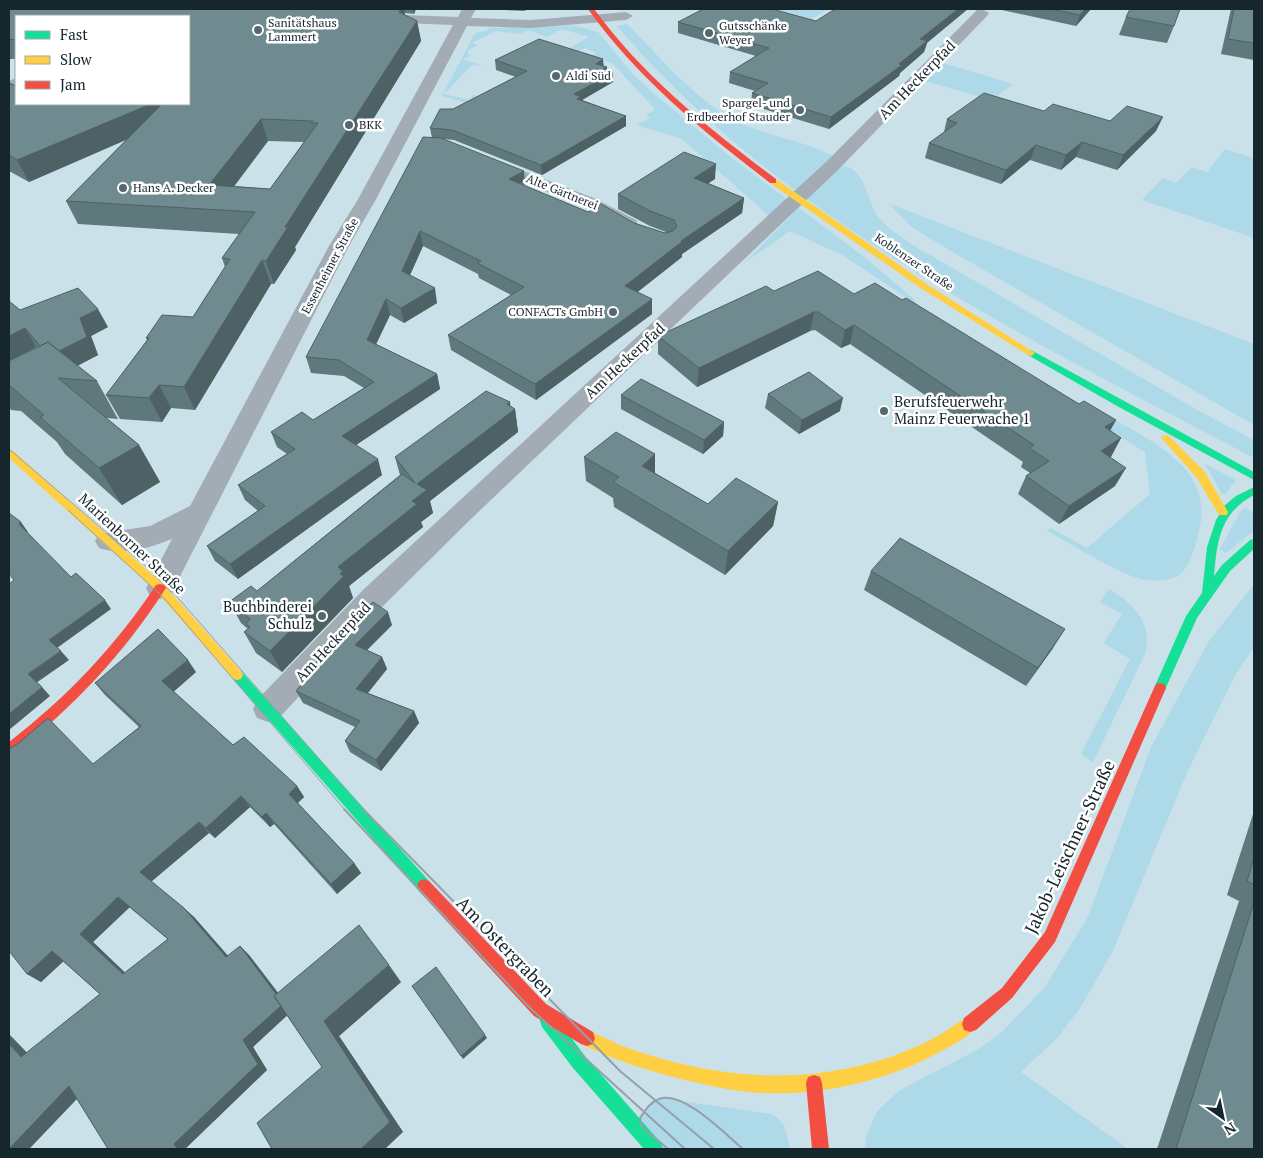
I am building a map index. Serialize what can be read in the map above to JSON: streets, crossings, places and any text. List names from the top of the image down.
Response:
{
  "streets": {
    "street": [
      "Am Heckerpfad",
      "Alte Gärtnerei",
      "Koblenzer Straße",
      "Essenheimer Straße",
      "Marienborner Straße",
      "Jakob-Leischner-Straße",
      "Am Ostergraben"
    ]
  },
  "crossings": [
    ["Am Heckerpfad", "Marienborner Straße"],
    ["Am Heckerpfad", "Am Ostergraben"],
    ["Essenheimer Straße", "Marienborner Straße"],
    ["Marienborner Straße", "Am Ostergraben"],
    ["Jakob-Leischner-Straße", "Am Ostergraben"]
  ],
  "places": [
    "Sanitätshaus Lammert",
    "Gutsschänke Weyer",
    "Aldi Süd",
    "Spargel- und Erdbeerhof Stauder",
    "BKK",
    "Hans A. Decker",
    "CONFACTs GmbH",
    "Berufsfeuerwehr Mainz Feuerwache 1",
    "Buchbinderei Schulz"
  ],
  "legend": ["Fast", "Slow", "Jam"],
  "north": "bottom right"
}
